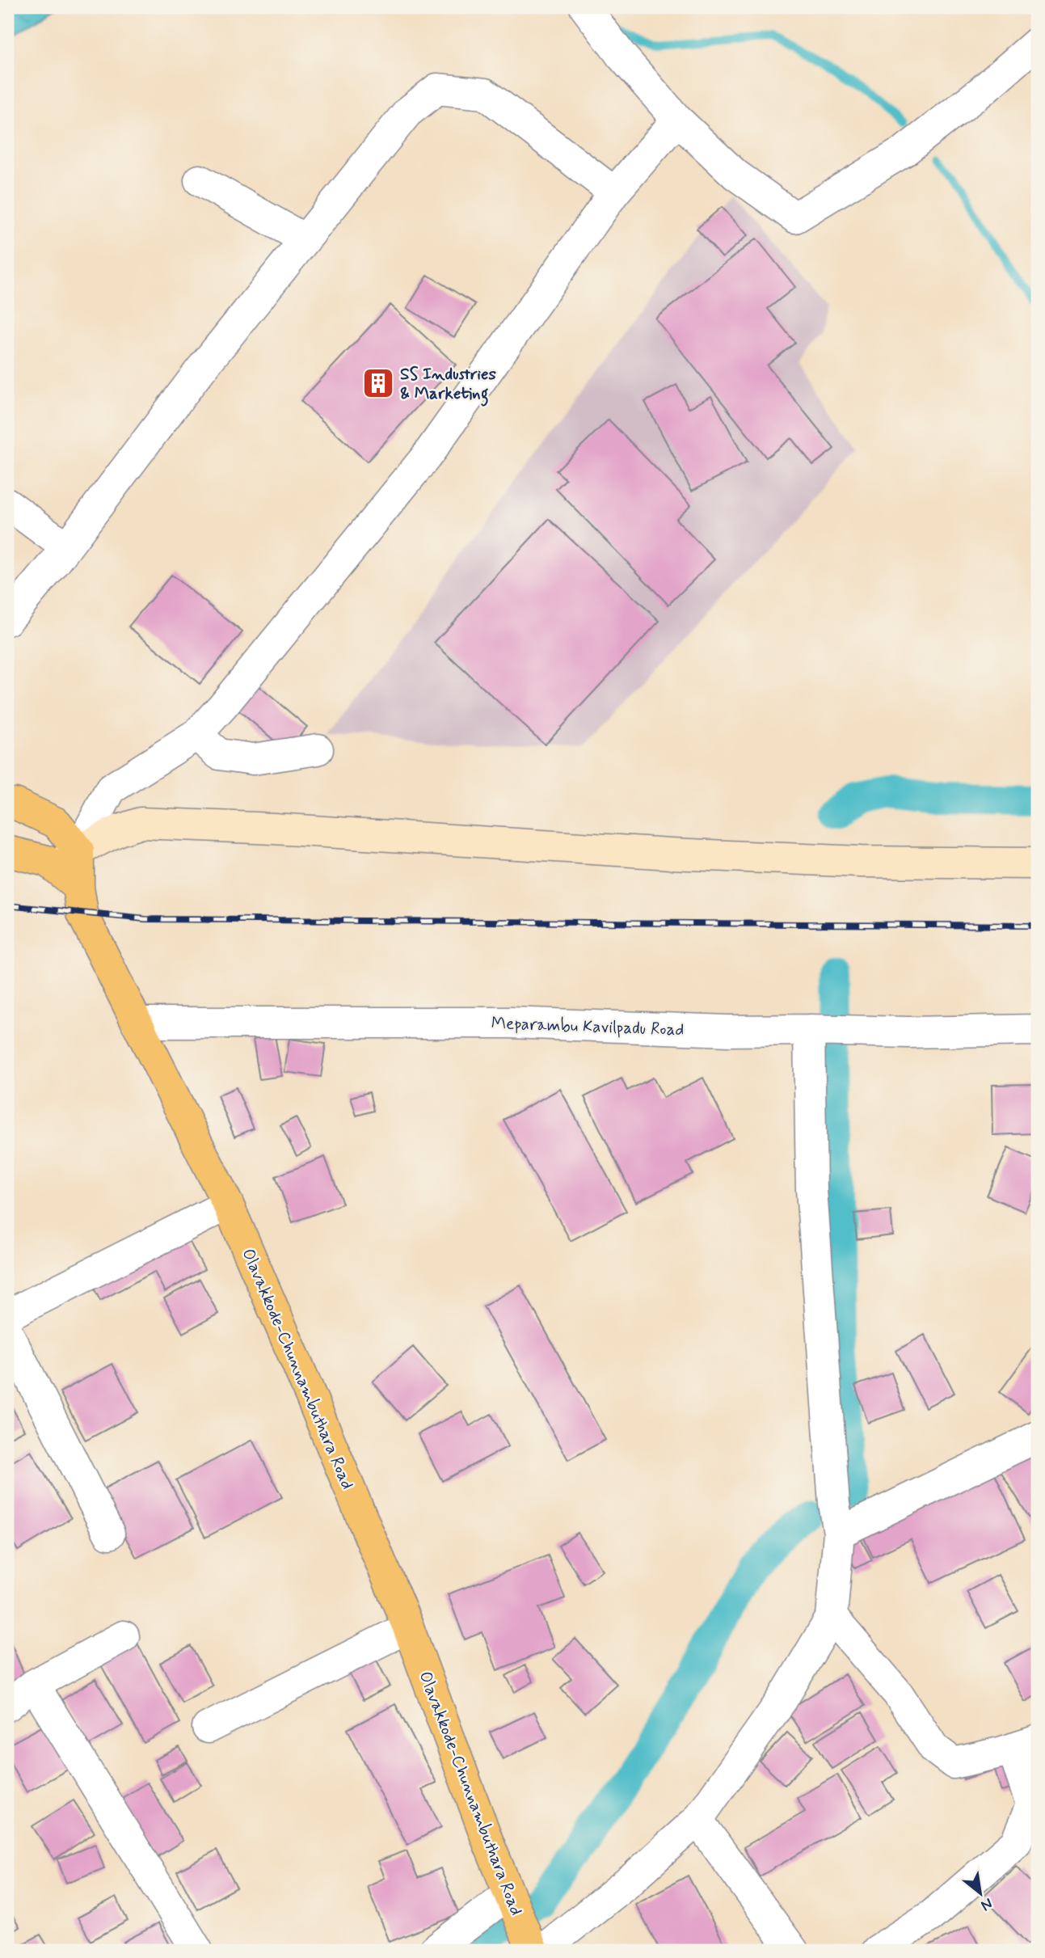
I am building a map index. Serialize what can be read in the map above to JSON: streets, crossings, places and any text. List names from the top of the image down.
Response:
{
  "streets": {
    "main road": ["Olavakkode-Chunnambuthara Road"],
    "street": ["Meparambu Kavilpadu Road"]
  },
  "crossings": [
    ["Meparambu Kavilpadu Road", "Olavakkode-Chunnambuthara Road"]
  ],
  "places": {
    "building": ["SS Industries & Marketing"]
  },
  "north": "bottom right"
}
